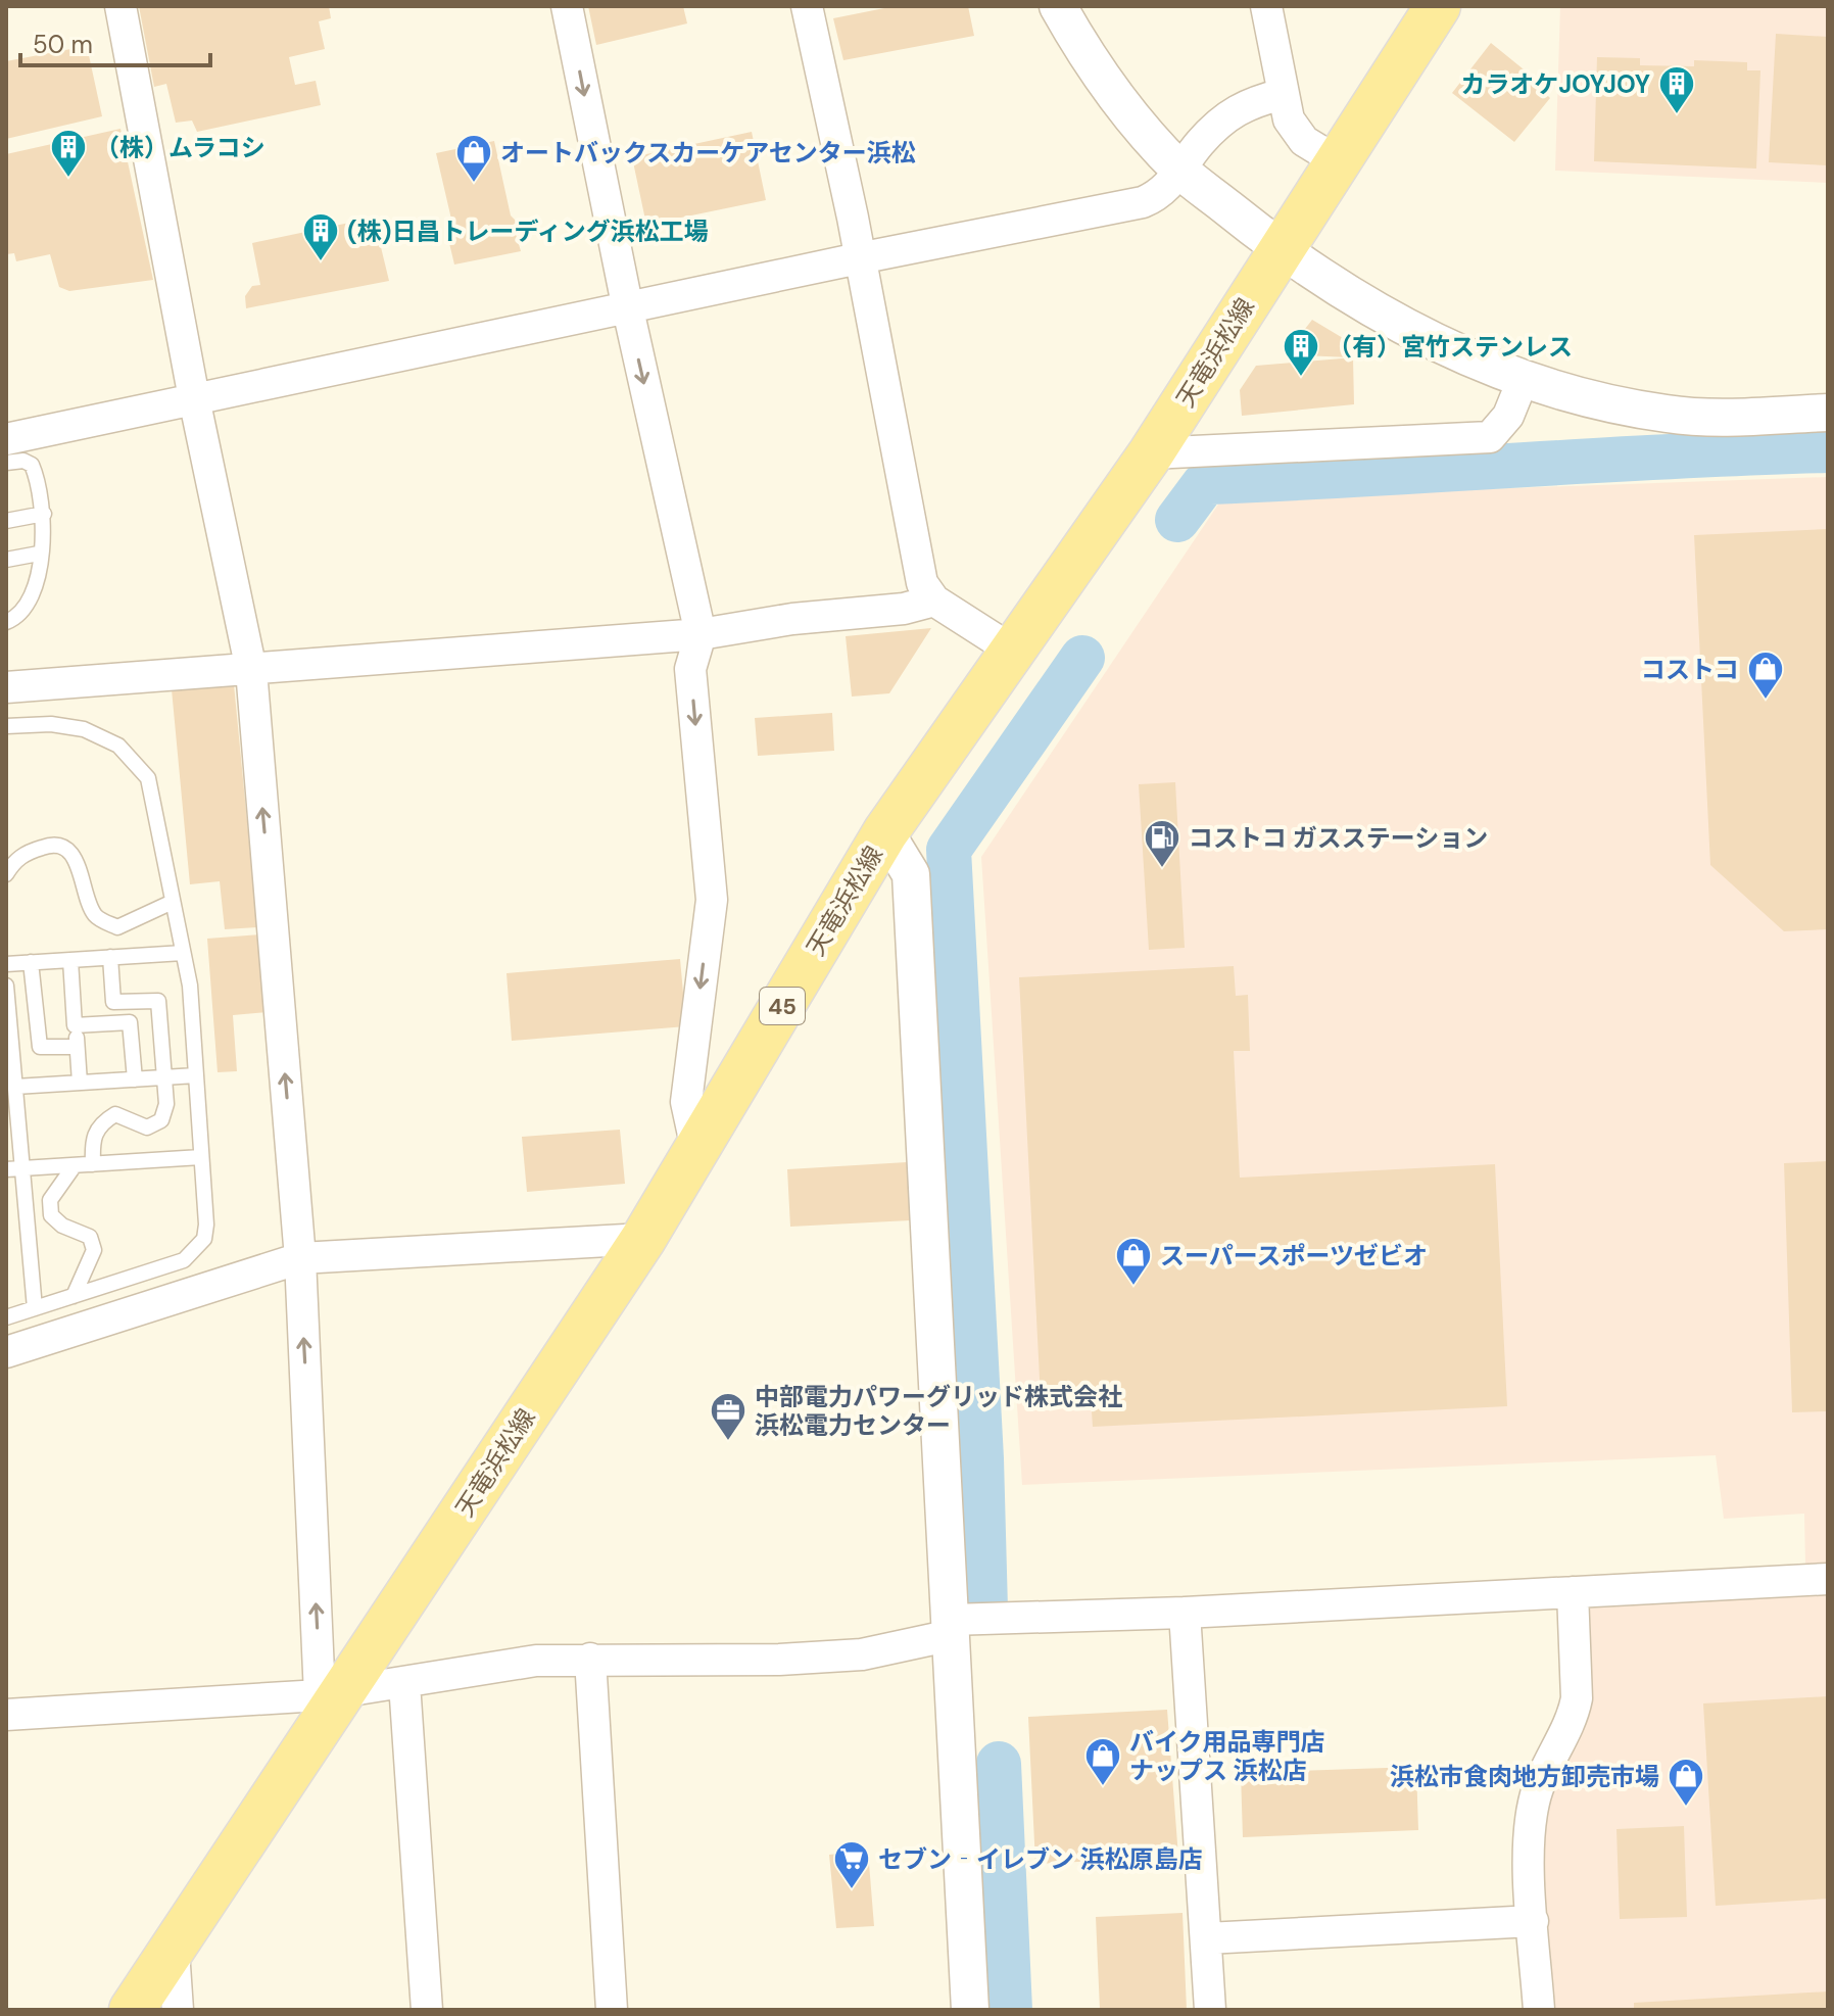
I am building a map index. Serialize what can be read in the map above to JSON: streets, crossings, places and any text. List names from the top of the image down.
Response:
{
  "streets": {
    "main road": ["天竜浜松線", "45"]
  },
  "places": {
    "building": [
      "カラオケJOYJOY",
      "（株）ムラコシ",
      "(株)日昌トレーディング浜松工場",
      "（有）宮竹ステンレス"
    ],
    "shop": [
      "オートバックスカーケアセンター浜松",
      "コストコ",
      "スーパースポーツゼビオ",
      "バイク用品専門店 ナップス 浜松店",
      "浜松市食肉地方卸売市場"
    ],
    "fuel station": ["コストコ ガスステーション"],
    "office": ["中部電力パワーグリッド株式会社 浜松電力センター"],
    "supermarket": ["セブン‐イレブン 浜松原島店"]
  },
  "scale_bar": "50 m"
}
